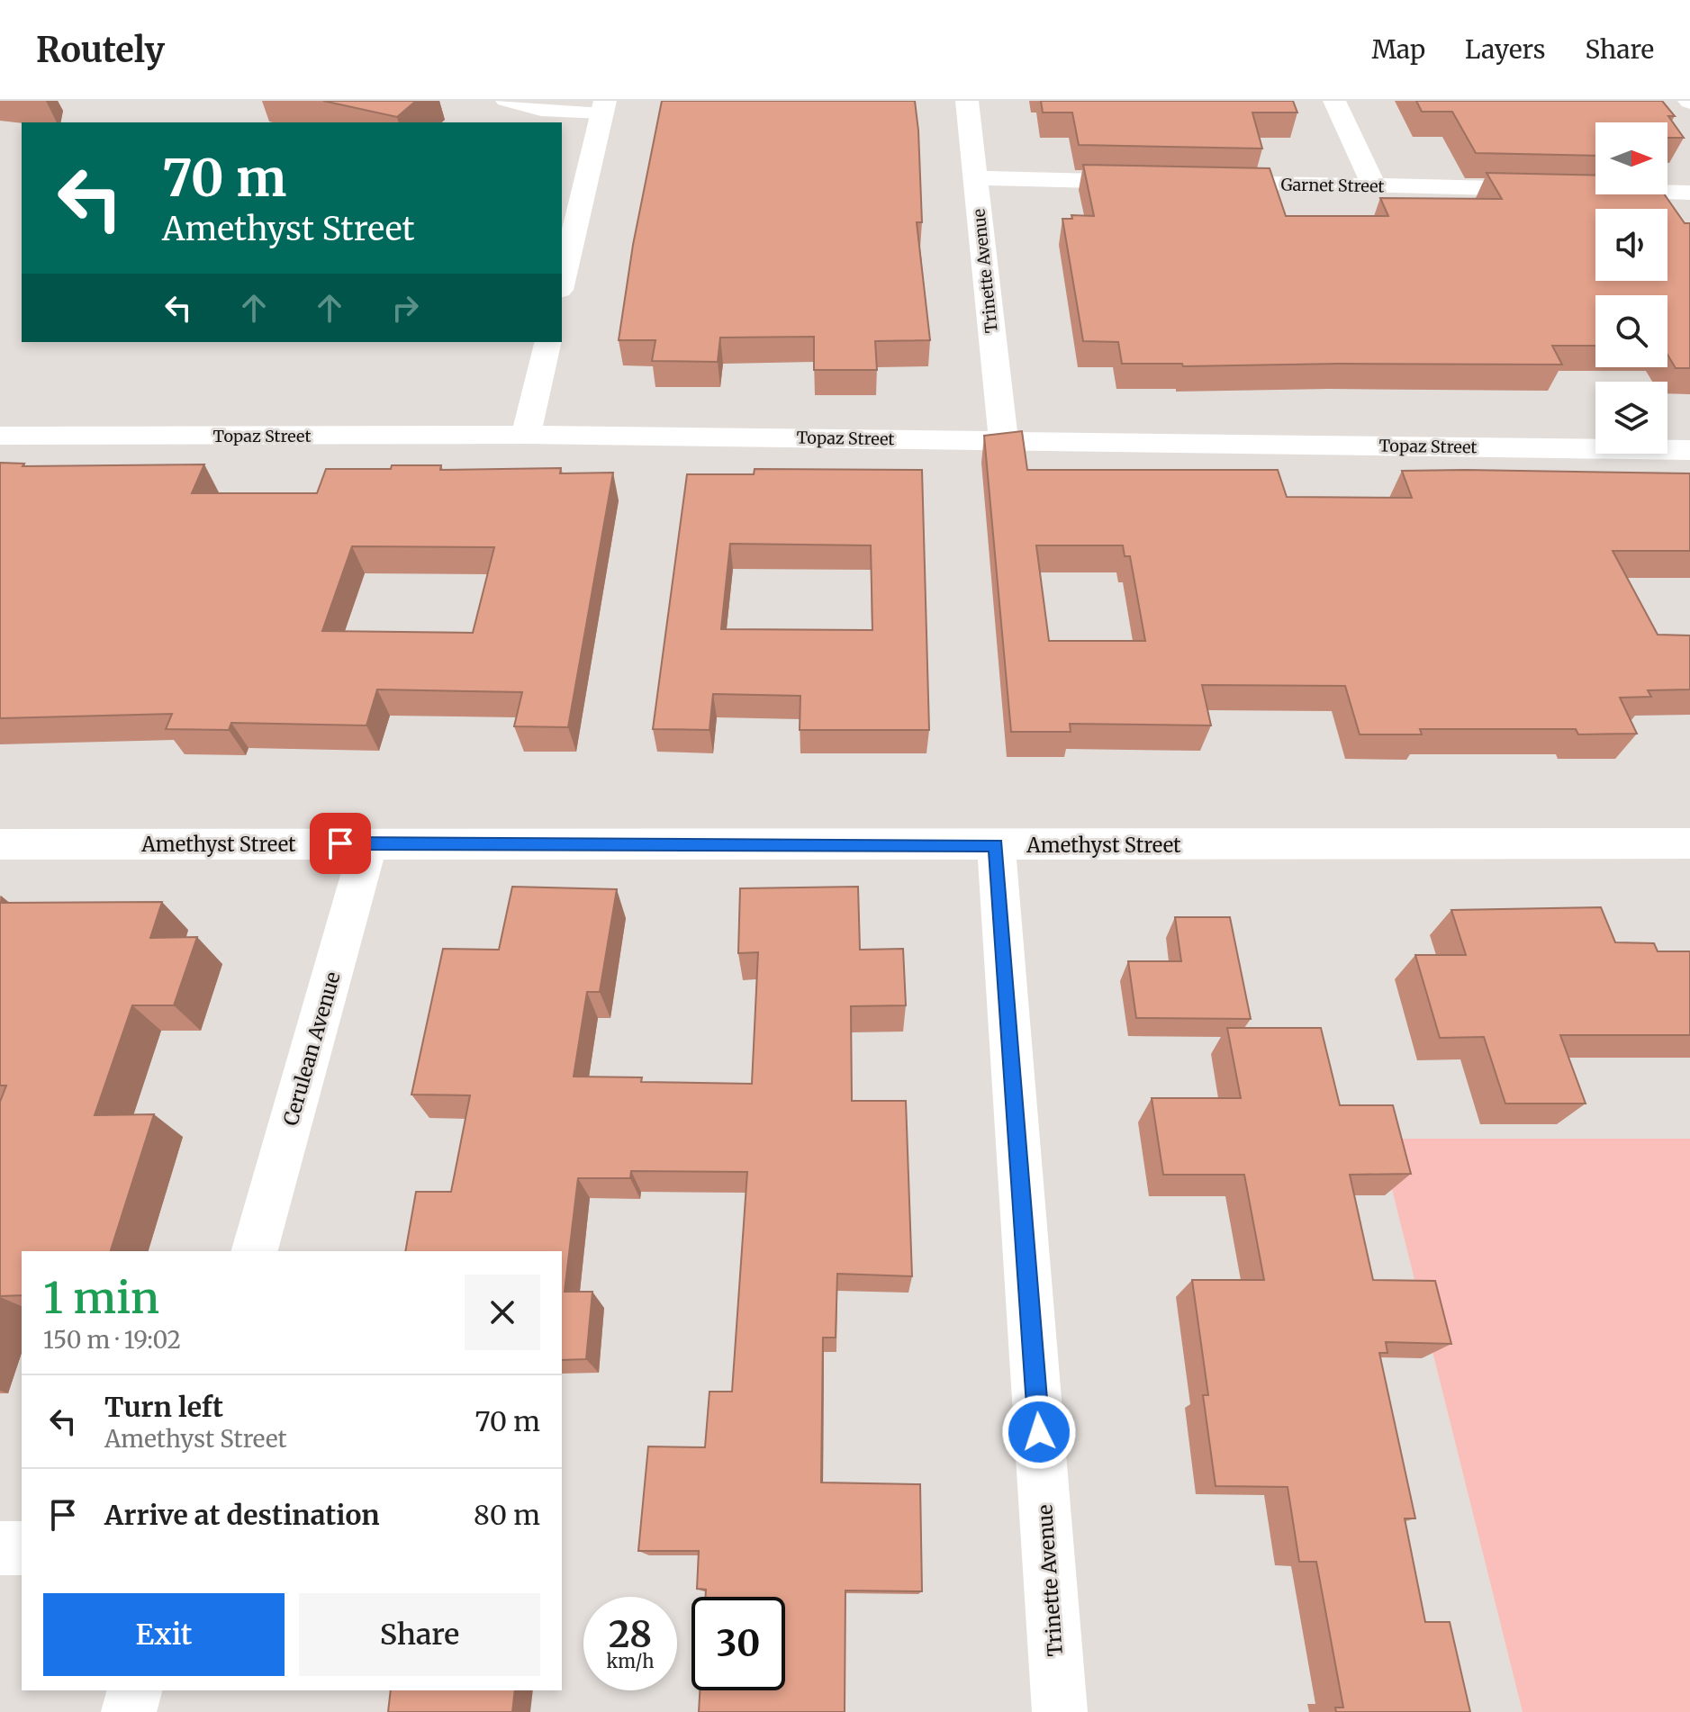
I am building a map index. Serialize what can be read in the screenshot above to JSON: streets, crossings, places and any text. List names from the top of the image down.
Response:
{
  "streets": {
    "street": [
      "Garnet Street",
      "Trinette Avenue",
      "Topaz Street",
      "Amethyst Street",
      "Cerulean Avenue"
    ]
  },
  "crossings": [
    ["Trinette Avenue", "Topaz Street"],
    ["Trinette Avenue", "Amethyst Street"],
    ["Amethyst Street", "Cerulean Avenue"]
  ],
  "north": "right",
  "page": {
    "header": "Routely",
    "nav": ["Map", "Layers", "Share"],
    "turn": ["70 m", "Amethyst Street"],
    "heading": ["1 min", "150 m · 19:02"],
    "list": [
      {
        "name": "Turn left",
        "note": "Amethyst Street",
        "value": "70 m"
      },
      {
        "name": "Arrive at destination",
        "value": "80 m"
      }
    ],
    "buttons": ["Exit", "Share"],
    "speed": "28 km/h",
    "limit": "30"
  }
}
